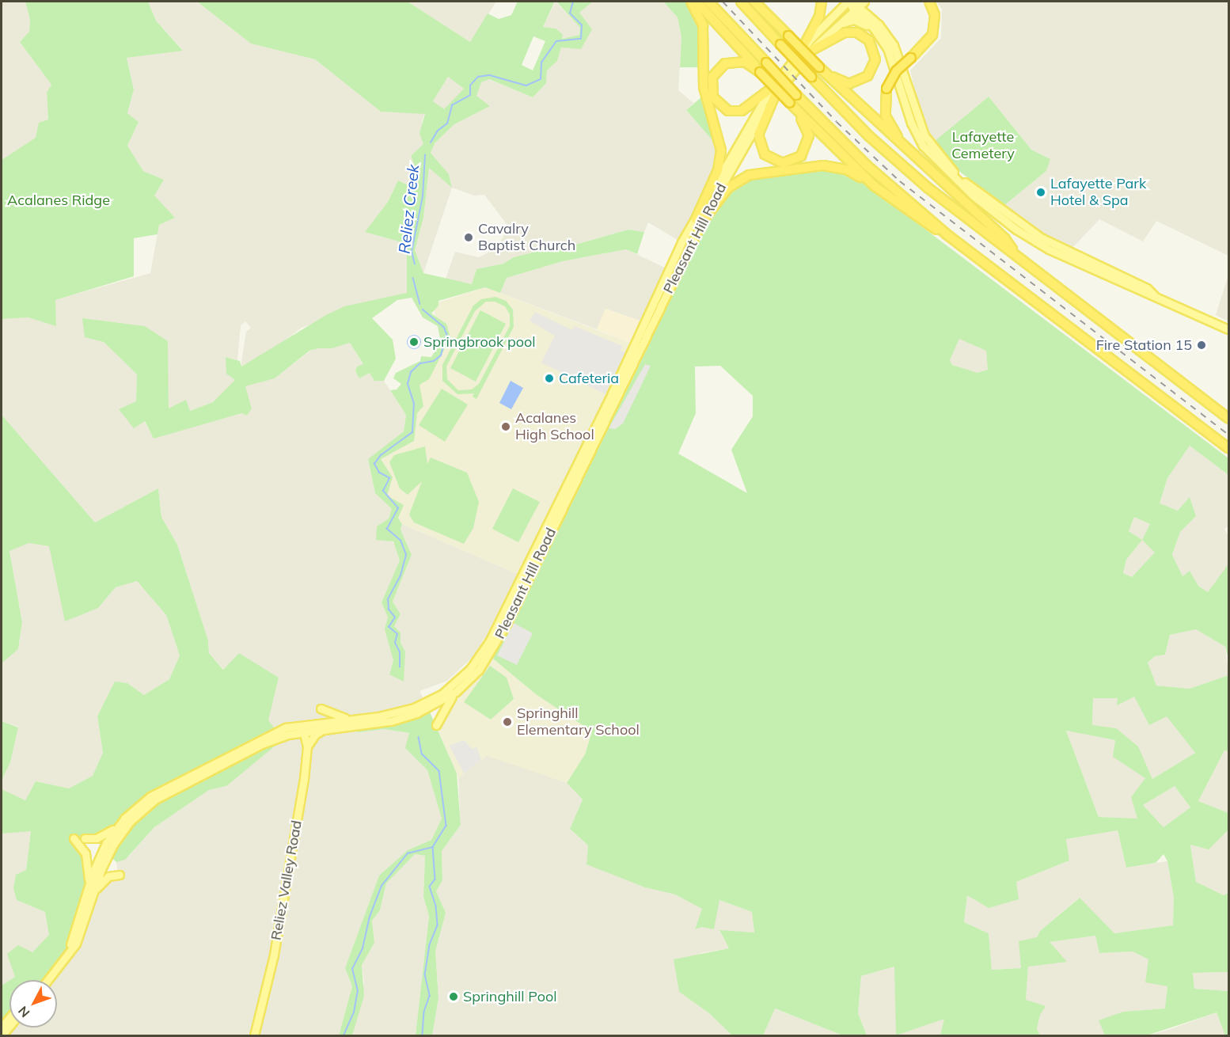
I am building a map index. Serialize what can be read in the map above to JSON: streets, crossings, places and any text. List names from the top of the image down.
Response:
{
  "streets": {
    "main road": ["Pleasant Hill Road", "Reliez Valley Road"]
  },
  "crossings": [
    ["Pleasant Hill Road", "Reliez Valley Road"]
  ],
  "water": ["Reliez Creek"],
  "parks": ["Lafayette Cemetery", "Acalanes Ridge"],
  "places": [
    "Lafayette Park Hotel & Spa",
    "Cavalry Baptist Church",
    "Springbrook pool",
    "Fire Station 15",
    "Cafeteria",
    "Acalanes High School",
    "Springhill Elementary School",
    "Springhill Pool"
  ],
  "north": "bottom left"
}
